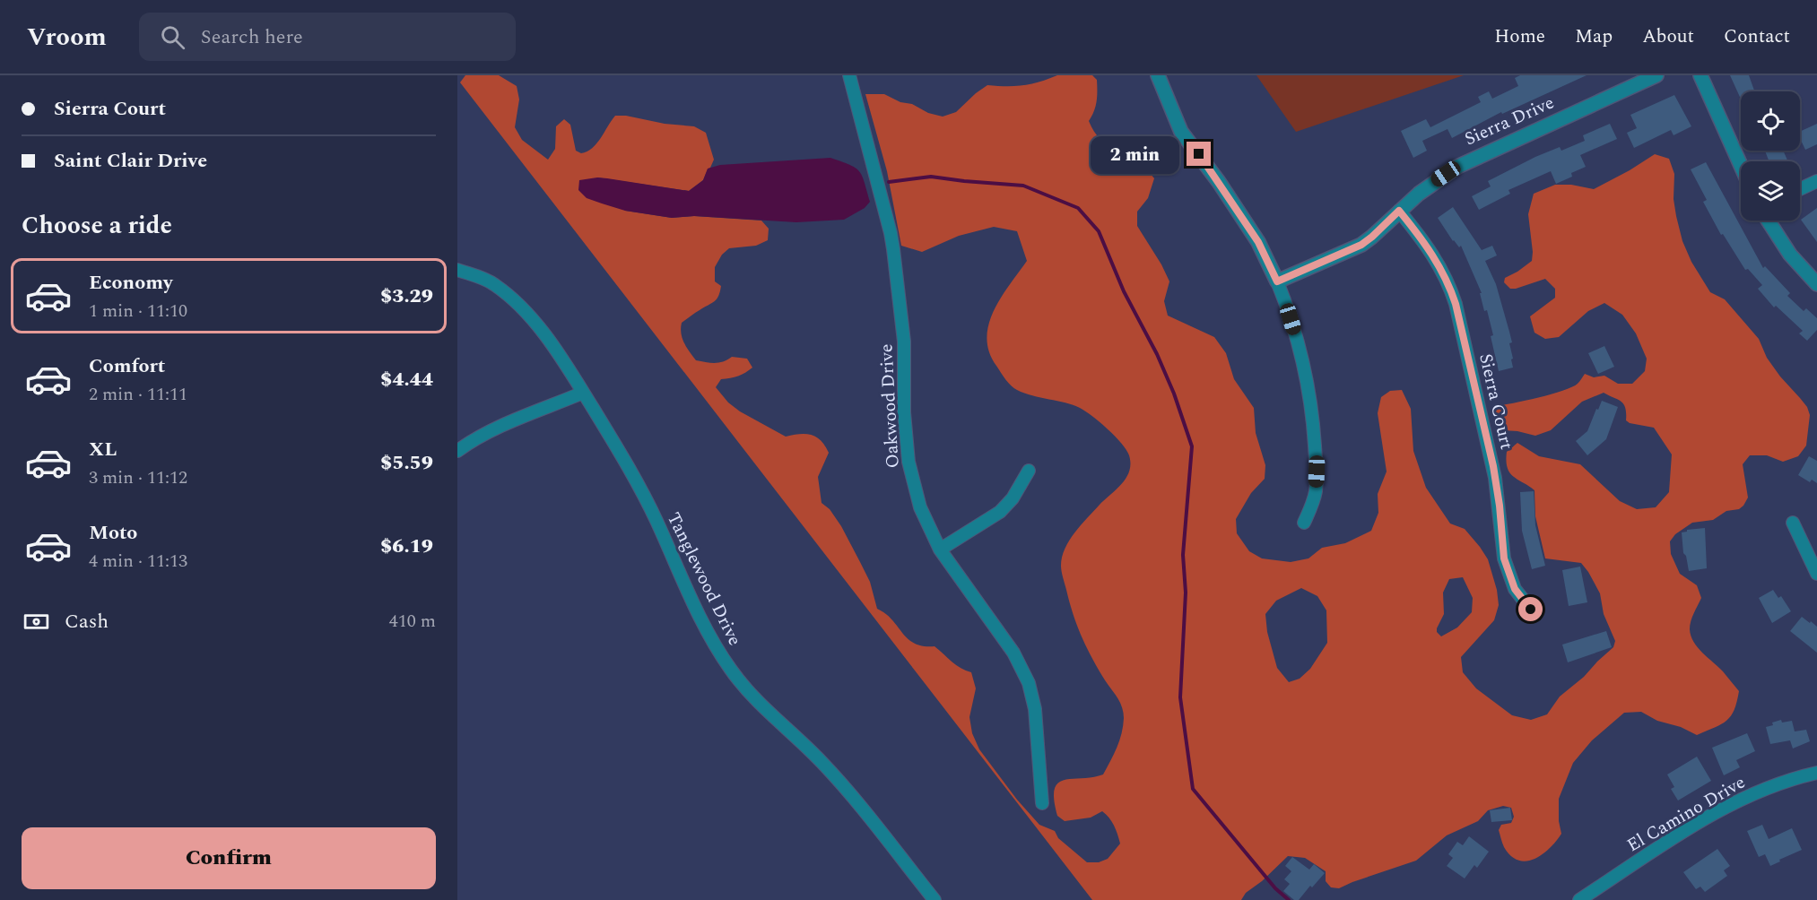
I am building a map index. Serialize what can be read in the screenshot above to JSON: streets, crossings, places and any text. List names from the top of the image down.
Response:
{
  "streets": {
    "street": [
      "Sierra Drive",
      "Sierra Court",
      "Oakwood Drive",
      "Tanglewood Drive",
      "El Camino Drive"
    ]
  },
  "crossings": [
    ["Sierra Drive", "Sierra Court"]
  ],
  "page": {
    "header": "Vroom",
    "search": "Search here",
    "nav": [
      "Home",
      "Map",
      "About",
      "Contact"
    ],
    "banner": ["Sierra Court", "Saint Clair Drive"],
    "bubble": "2 min",
    "heading": "Choose a ride",
    "list": [
      {
        "name": "Economy",
        "note": "1 min · 11:10",
        "value": "$3.29"
      },
      {
        "name": "Comfort",
        "note": "2 min · 11:11",
        "value": "$4.44"
      },
      {
        "name": "XL",
        "note": "3 min · 11:12",
        "value": "$5.59"
      },
      {
        "name": "Moto",
        "note": "4 min · 11:13",
        "value": "$6.19"
      }
    ],
    "pay": ["Cash", "410 m"],
    "buttons": "Confirm"
  }
}
